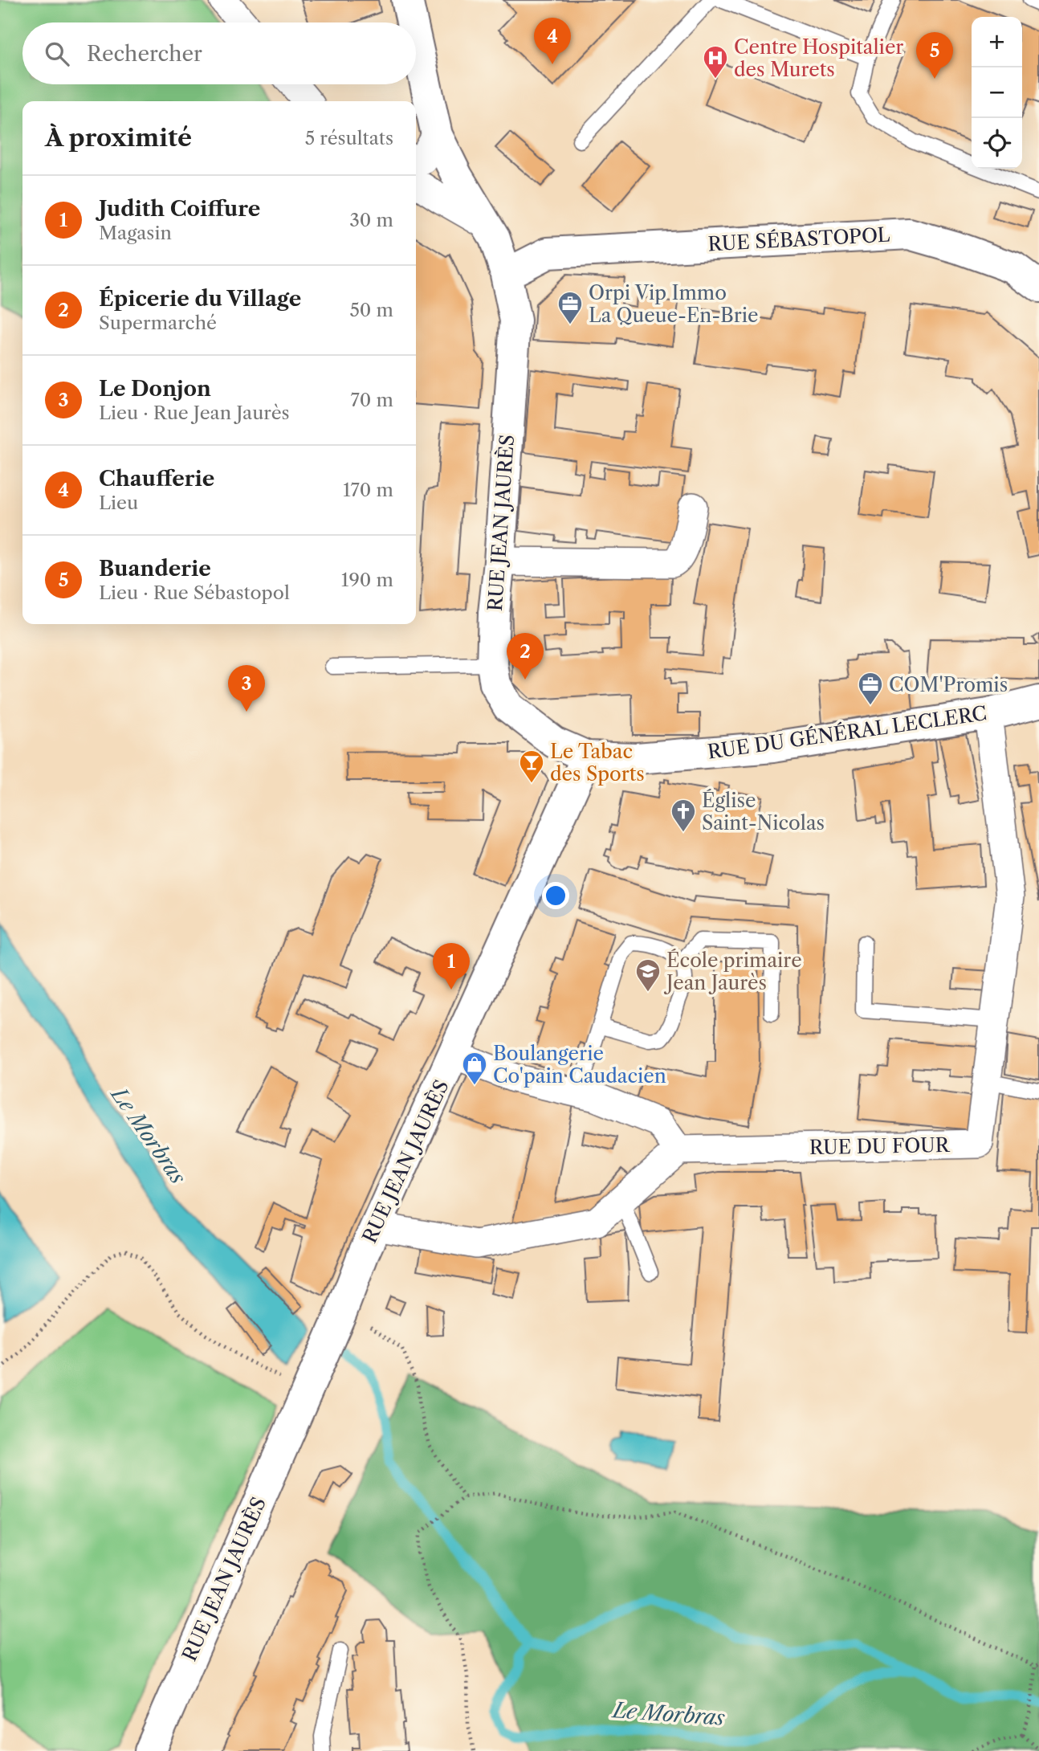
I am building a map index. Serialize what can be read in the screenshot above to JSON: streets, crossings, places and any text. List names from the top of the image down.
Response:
{
  "streets": {
    "main road": ["RUE SÉBASTOPOL", "RUE JEAN JAURÈS", "RUE DU GÉNÉRAL LECLERC"],
    "street": ["RUE DU FOUR"]
  },
  "crossings": [
    ["RUE SÉBASTOPOL", "RUE JEAN JAURÈS"],
    ["RUE JEAN JAURÈS", "RUE DU GÉNÉRAL LECLERC"],
    ["RUE DU GÉNÉRAL LECLERC", "RUE DU FOUR"]
  ],
  "water": ["Le Morbras"],
  "places": {
    "hospital": ["Centre Hospitalier des Murets"],
    "office": ["Orpi Vip Immo La Queue-En-Brie", "COM'Promis"],
    "bar": ["Le Tabac des Sports"],
    "church": ["Église Saint-Nicolas"],
    "school or university": ["École primaire Jean Jaurès"],
    "shop": ["Boulangerie Co'pain Caudacien"]
  },
  "page": {
    "map_buttons": ["+", "−"],
    "pins": [
      "4",
      "5",
      "2",
      "3",
      "1"
    ],
    "search": "Rechercher",
    "heading": ["À proximité", "5 résultats"],
    "list": [
      {
        "mark": "1",
        "name": "Judith Coiffure",
        "note": "Magasin",
        "value": "30 m"
      },
      {
        "mark": "2",
        "name": "Épicerie du Village",
        "note": "Supermarché",
        "value": "50 m"
      },
      {
        "mark": "3",
        "name": "Le Donjon",
        "note": "Lieu · Rue Jean Jaurès",
        "value": "70 m"
      },
      {
        "mark": "4",
        "name": "Chaufferie",
        "note": "Lieu",
        "value": "170 m"
      },
      {
        "mark": "5",
        "name": "Buanderie",
        "note": "Lieu · Rue Sébastopol",
        "value": "190 m"
      }
    ]
  }
}
